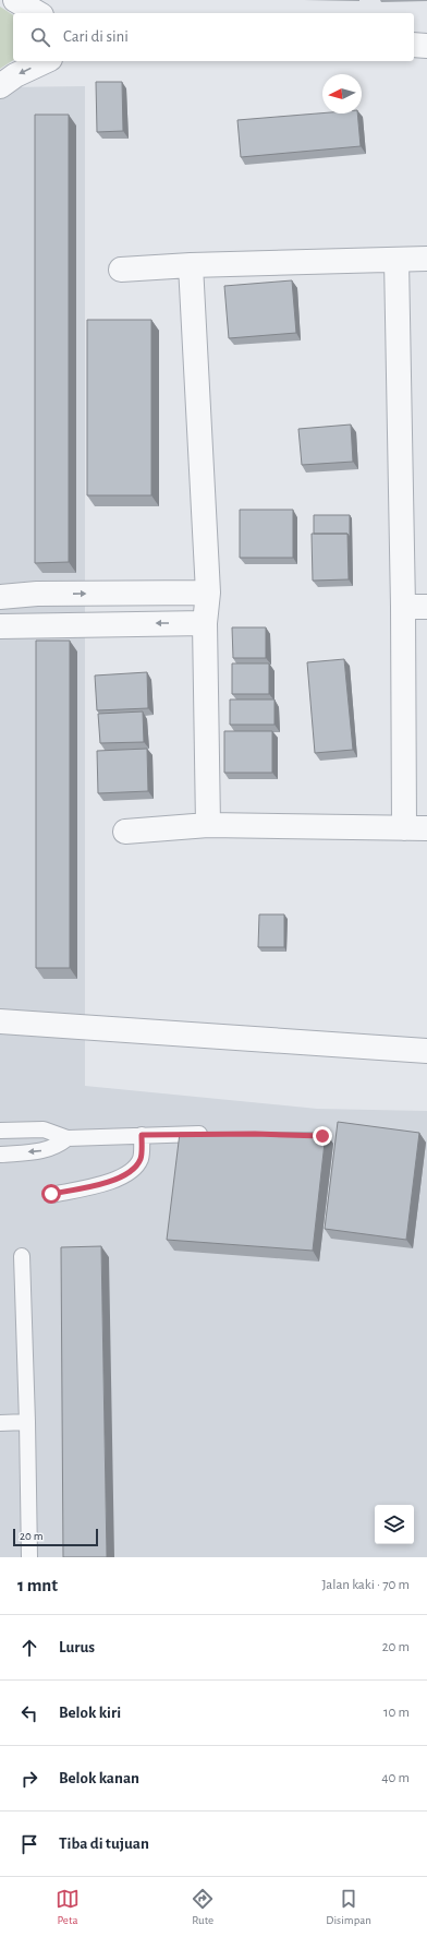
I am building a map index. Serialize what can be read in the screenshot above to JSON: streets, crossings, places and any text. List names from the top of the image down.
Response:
{
  "scale_bar": "20 m",
  "north": "left",
  "page": {
    "search": "Cari di sini",
    "scale": "20 m",
    "heading": ["1 mnt", "Jalan kaki · 70 m"],
    "list": [
      ["Lurus", "20 m"],
      ["Belok kiri", "10 m"],
      ["Belok kanan", "40 m"],
      "Tiba di tujuan"
    ],
    "nav": ["Peta", "Rute", "Disimpan"]
  }
}
